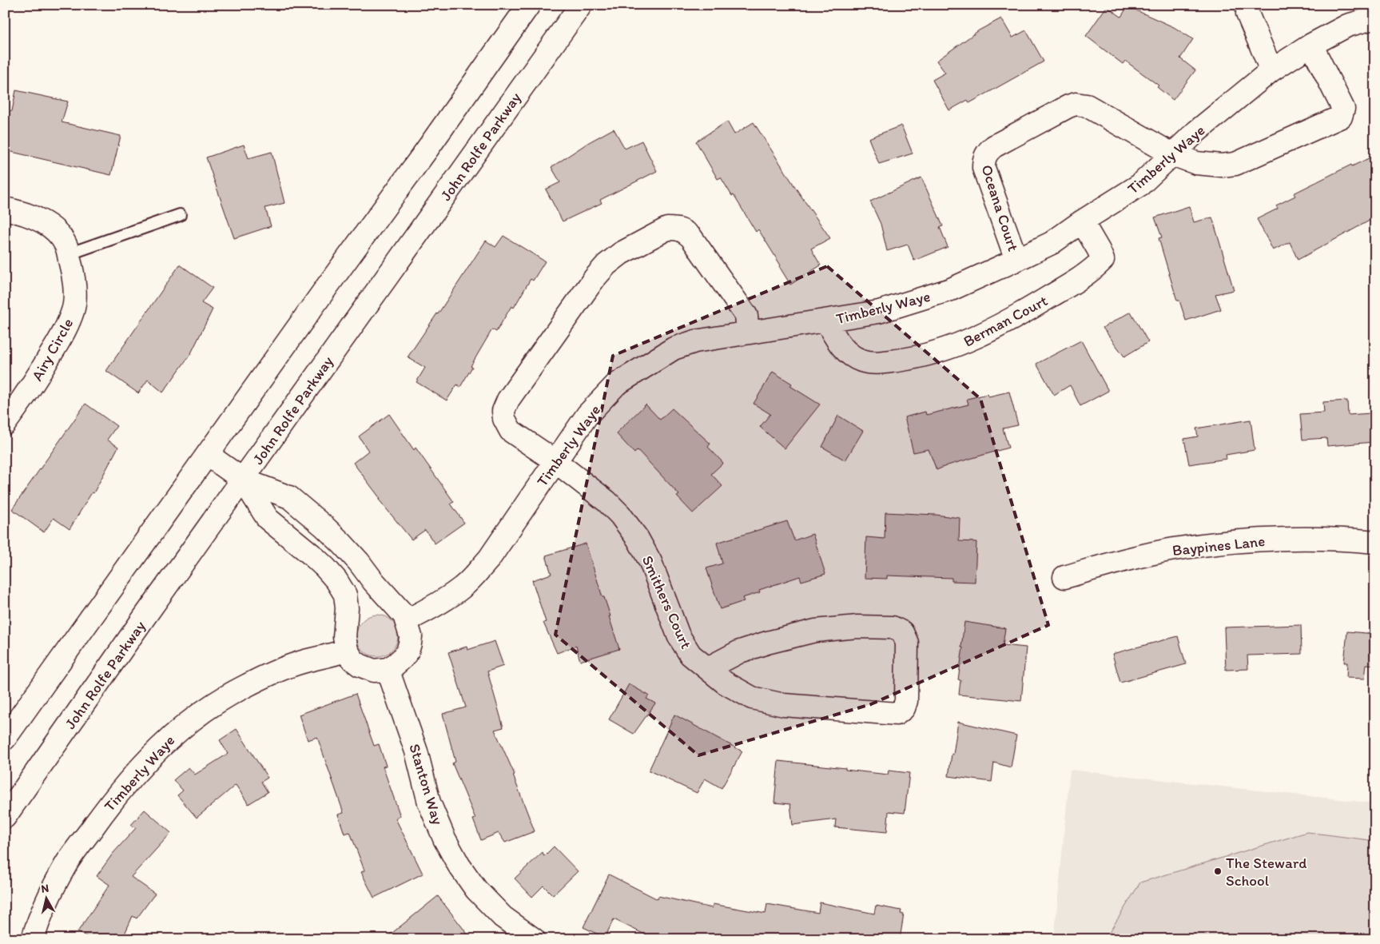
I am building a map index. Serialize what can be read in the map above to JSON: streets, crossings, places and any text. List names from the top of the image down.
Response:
{
  "streets": {
    "street": [
      "John Rolfe Parkway",
      "Timberly Waye",
      "Oceana Court",
      "Berman Court",
      "Airy Circle",
      "Baypines Lane",
      "Smithers Court",
      "Stanton Way"
    ]
  },
  "crossings": [
    ["Timberly Waye", "Oceana Court"],
    ["Timberly Waye", "Berman Court"],
    ["Timberly Waye", "Smithers Court"]
  ],
  "places": ["The Steward School"],
  "north": "top"
}
